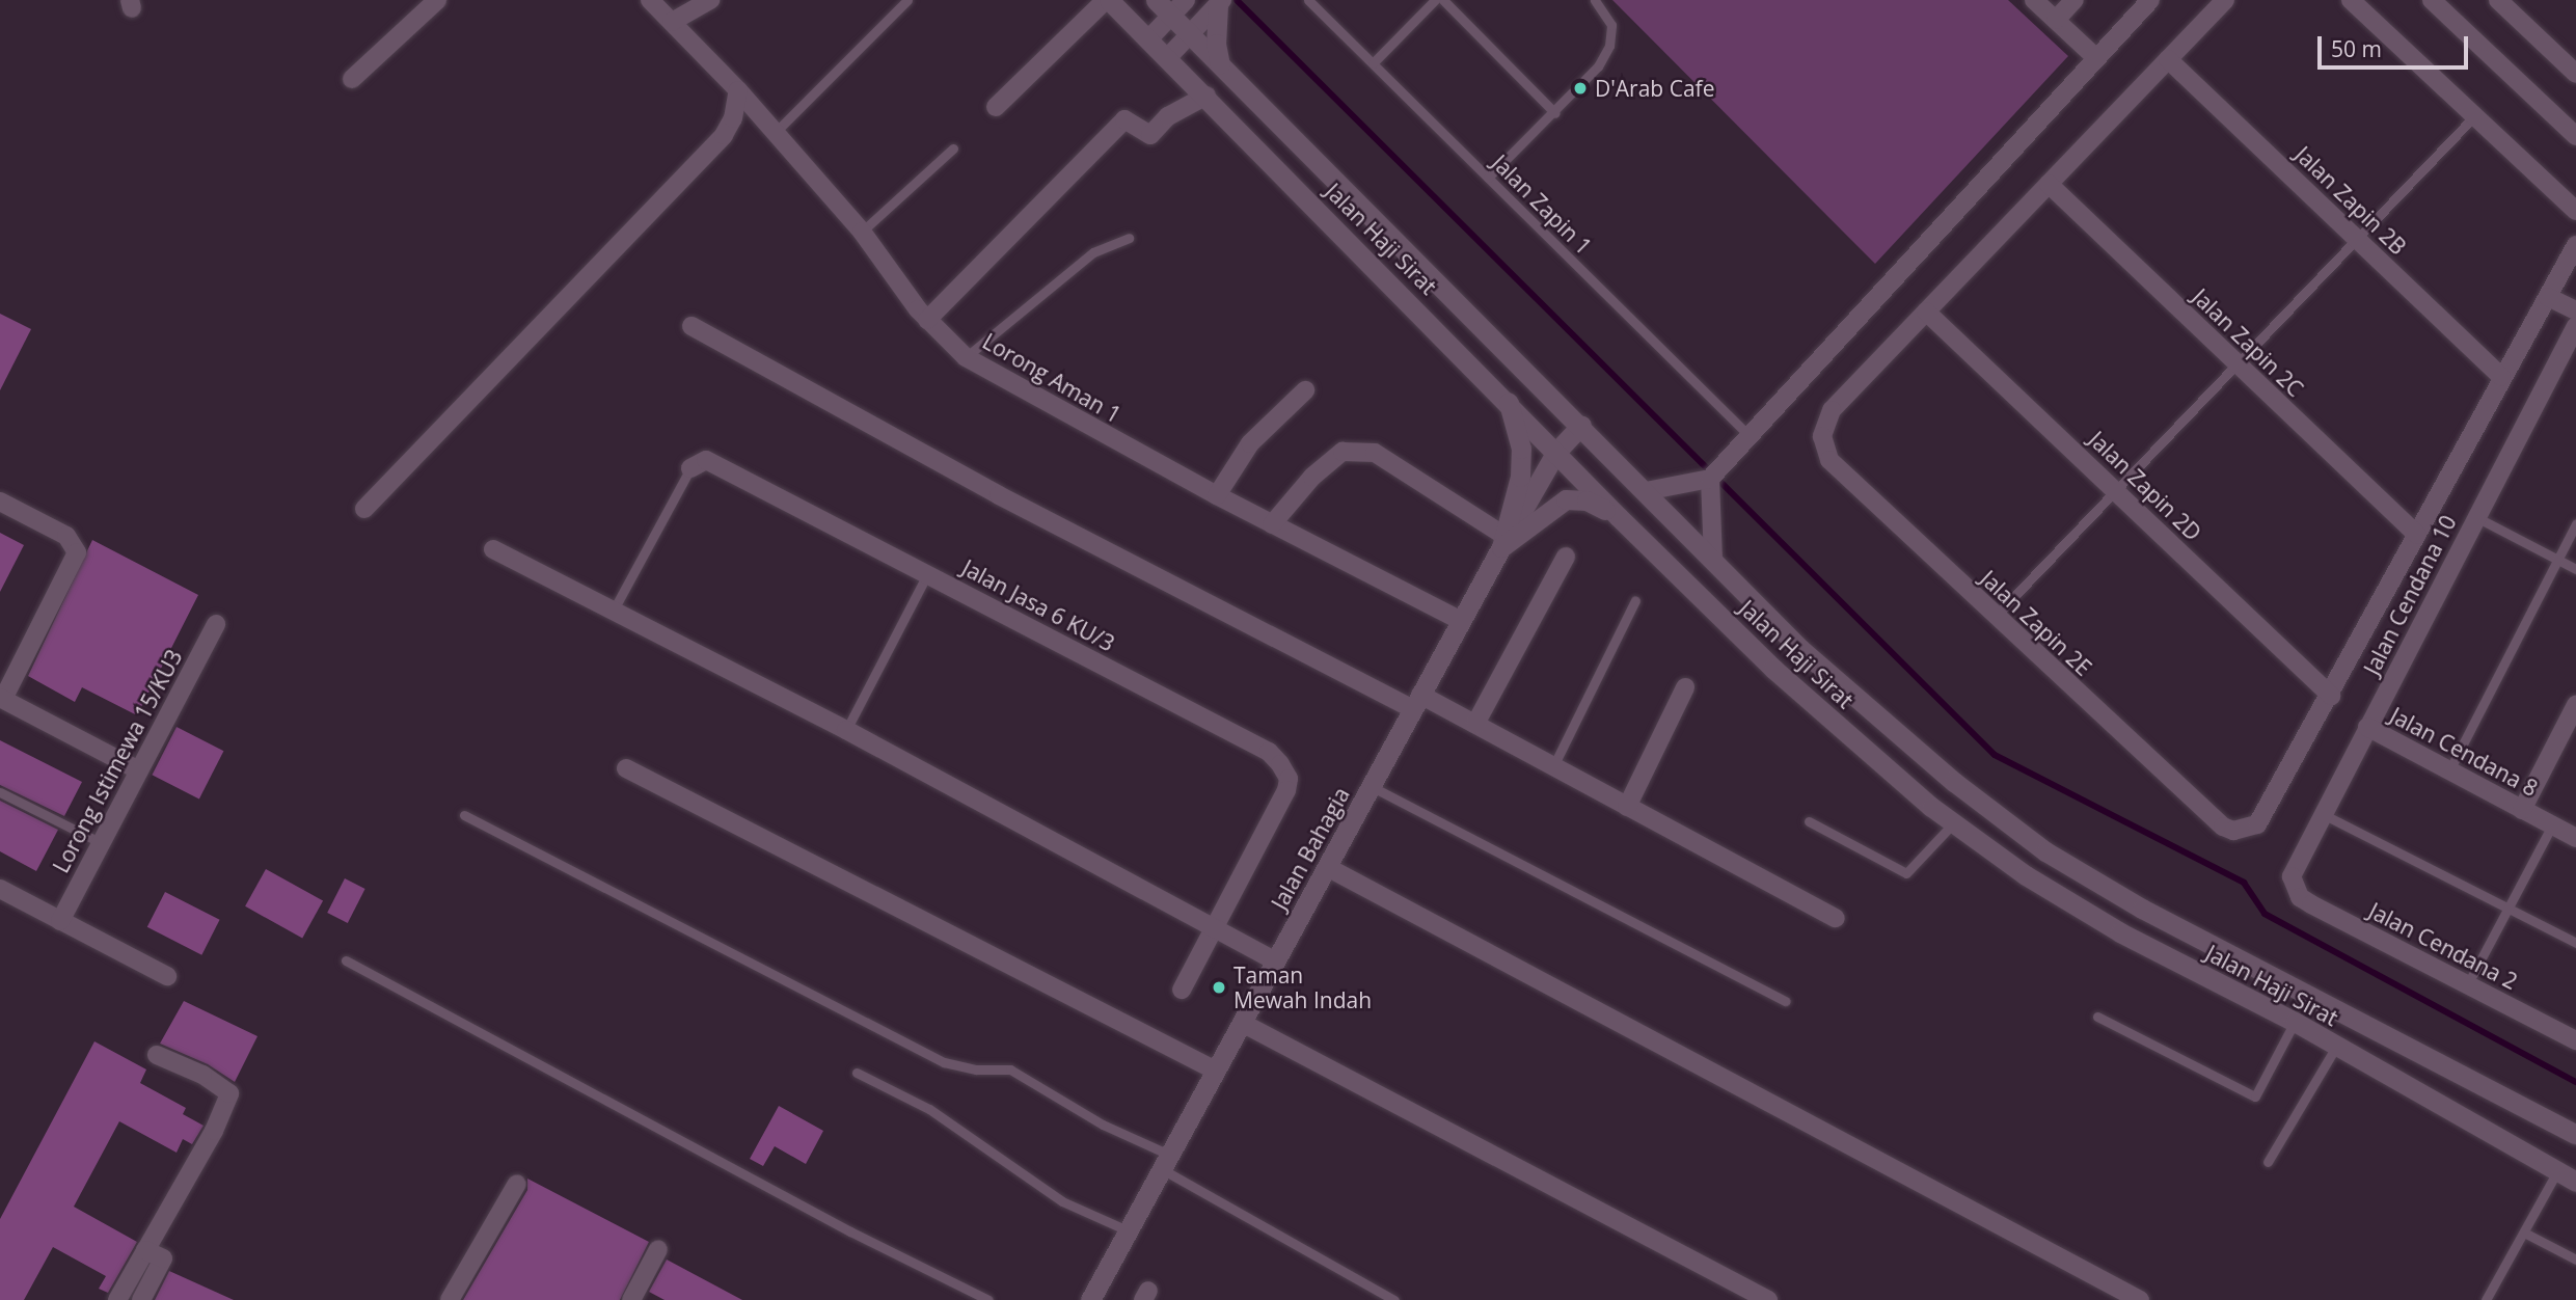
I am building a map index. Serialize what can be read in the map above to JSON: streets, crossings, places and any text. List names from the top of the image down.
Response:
{
  "streets": {
    "main road": ["Jalan Haji Sirat", "Jalan Bahagia"],
    "street": [
      "Jalan Zapin 2B",
      "Jalan Zapin 2C",
      "Lorong Aman 1",
      "Jalan Zapin 2D",
      "Jalan Cendana 10",
      "Jalan Jasa 6 KU/3",
      "Jalan Zapin 2E",
      "Jalan Cendana 8",
      "Lorong Istimewa 15/KU3",
      "Jalan Cendana 2"
    ],
    "lane": ["Jalan Zapin 1"]
  },
  "crossings": [
    ["Jalan Haji Sirat", "Jalan Bahagia"],
    ["Lorong Aman 1", "Jalan Bahagia"],
    ["Jalan Zapin 2D", "Jalan Zapin 2E"],
    ["Jalan Cendana 10", "Jalan Cendana 8"],
    ["Jalan Cendana 10", "Jalan Cendana 2"]
  ],
  "places": ["D'Arab Cafe", "Taman Mewah Indah"],
  "scale_bar": "50 m"
}
